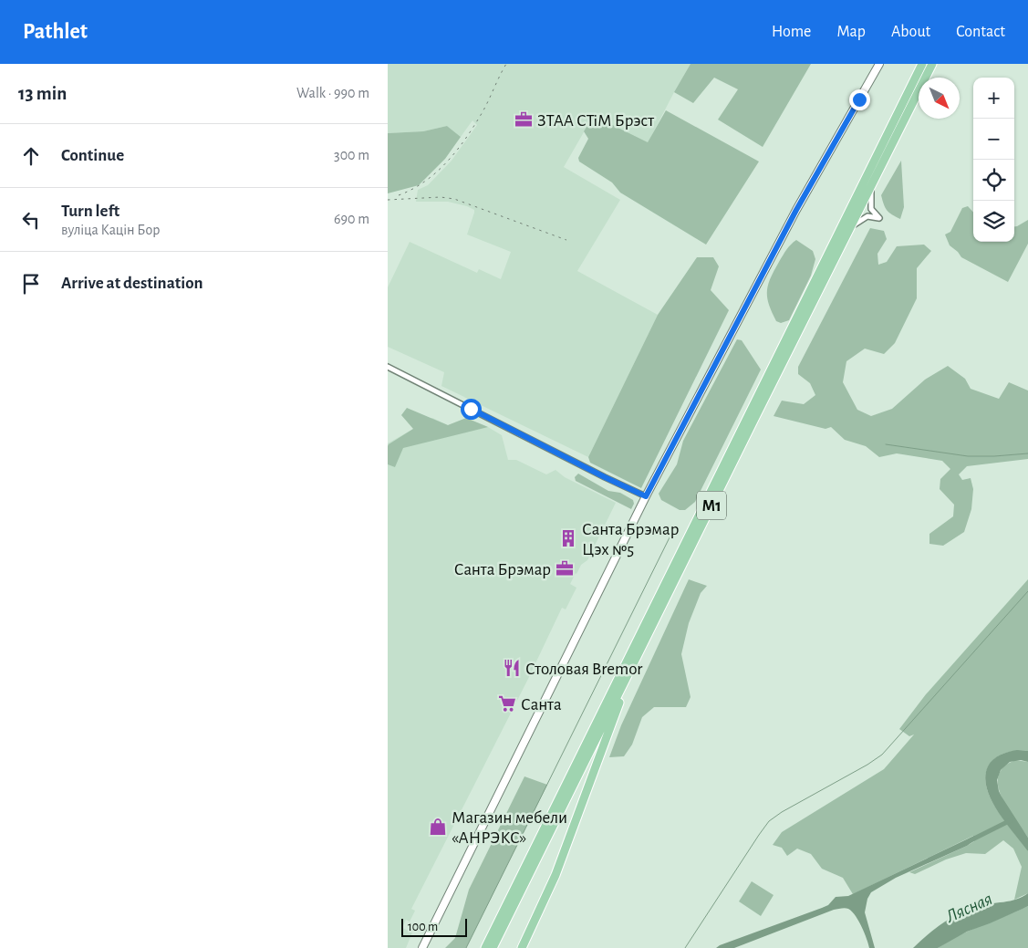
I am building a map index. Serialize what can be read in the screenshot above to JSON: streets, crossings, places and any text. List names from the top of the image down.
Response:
{
  "streets": {
    "highway": ["М1"]
  },
  "water": ["Лясная"],
  "places": {
    "office": ["ЗТАА СТіМ Брэст", "Санта Брэмар"],
    "building": ["Санта Брэмар Цэх №5"],
    "restaurant": ["Столовая Bremor"],
    "supermarket": ["Санта"],
    "shop": ["Магазин мебели «АНРЭКС»"]
  },
  "scale_bar": "100 m",
  "north": "bottom right",
  "page": {
    "header": "Pathlet",
    "nav": [
      "Home",
      "Map",
      "About",
      "Contact"
    ],
    "heading": ["13 min", "Walk · 990 m"],
    "map_buttons": ["+", "−"],
    "list": [
      ["Continue", "300 m"],
      ["Turn left", "вуліца Кацін Бор", "690 m"],
      "Arrive at destination"
    ],
    "scale": "100 m"
  }
}
